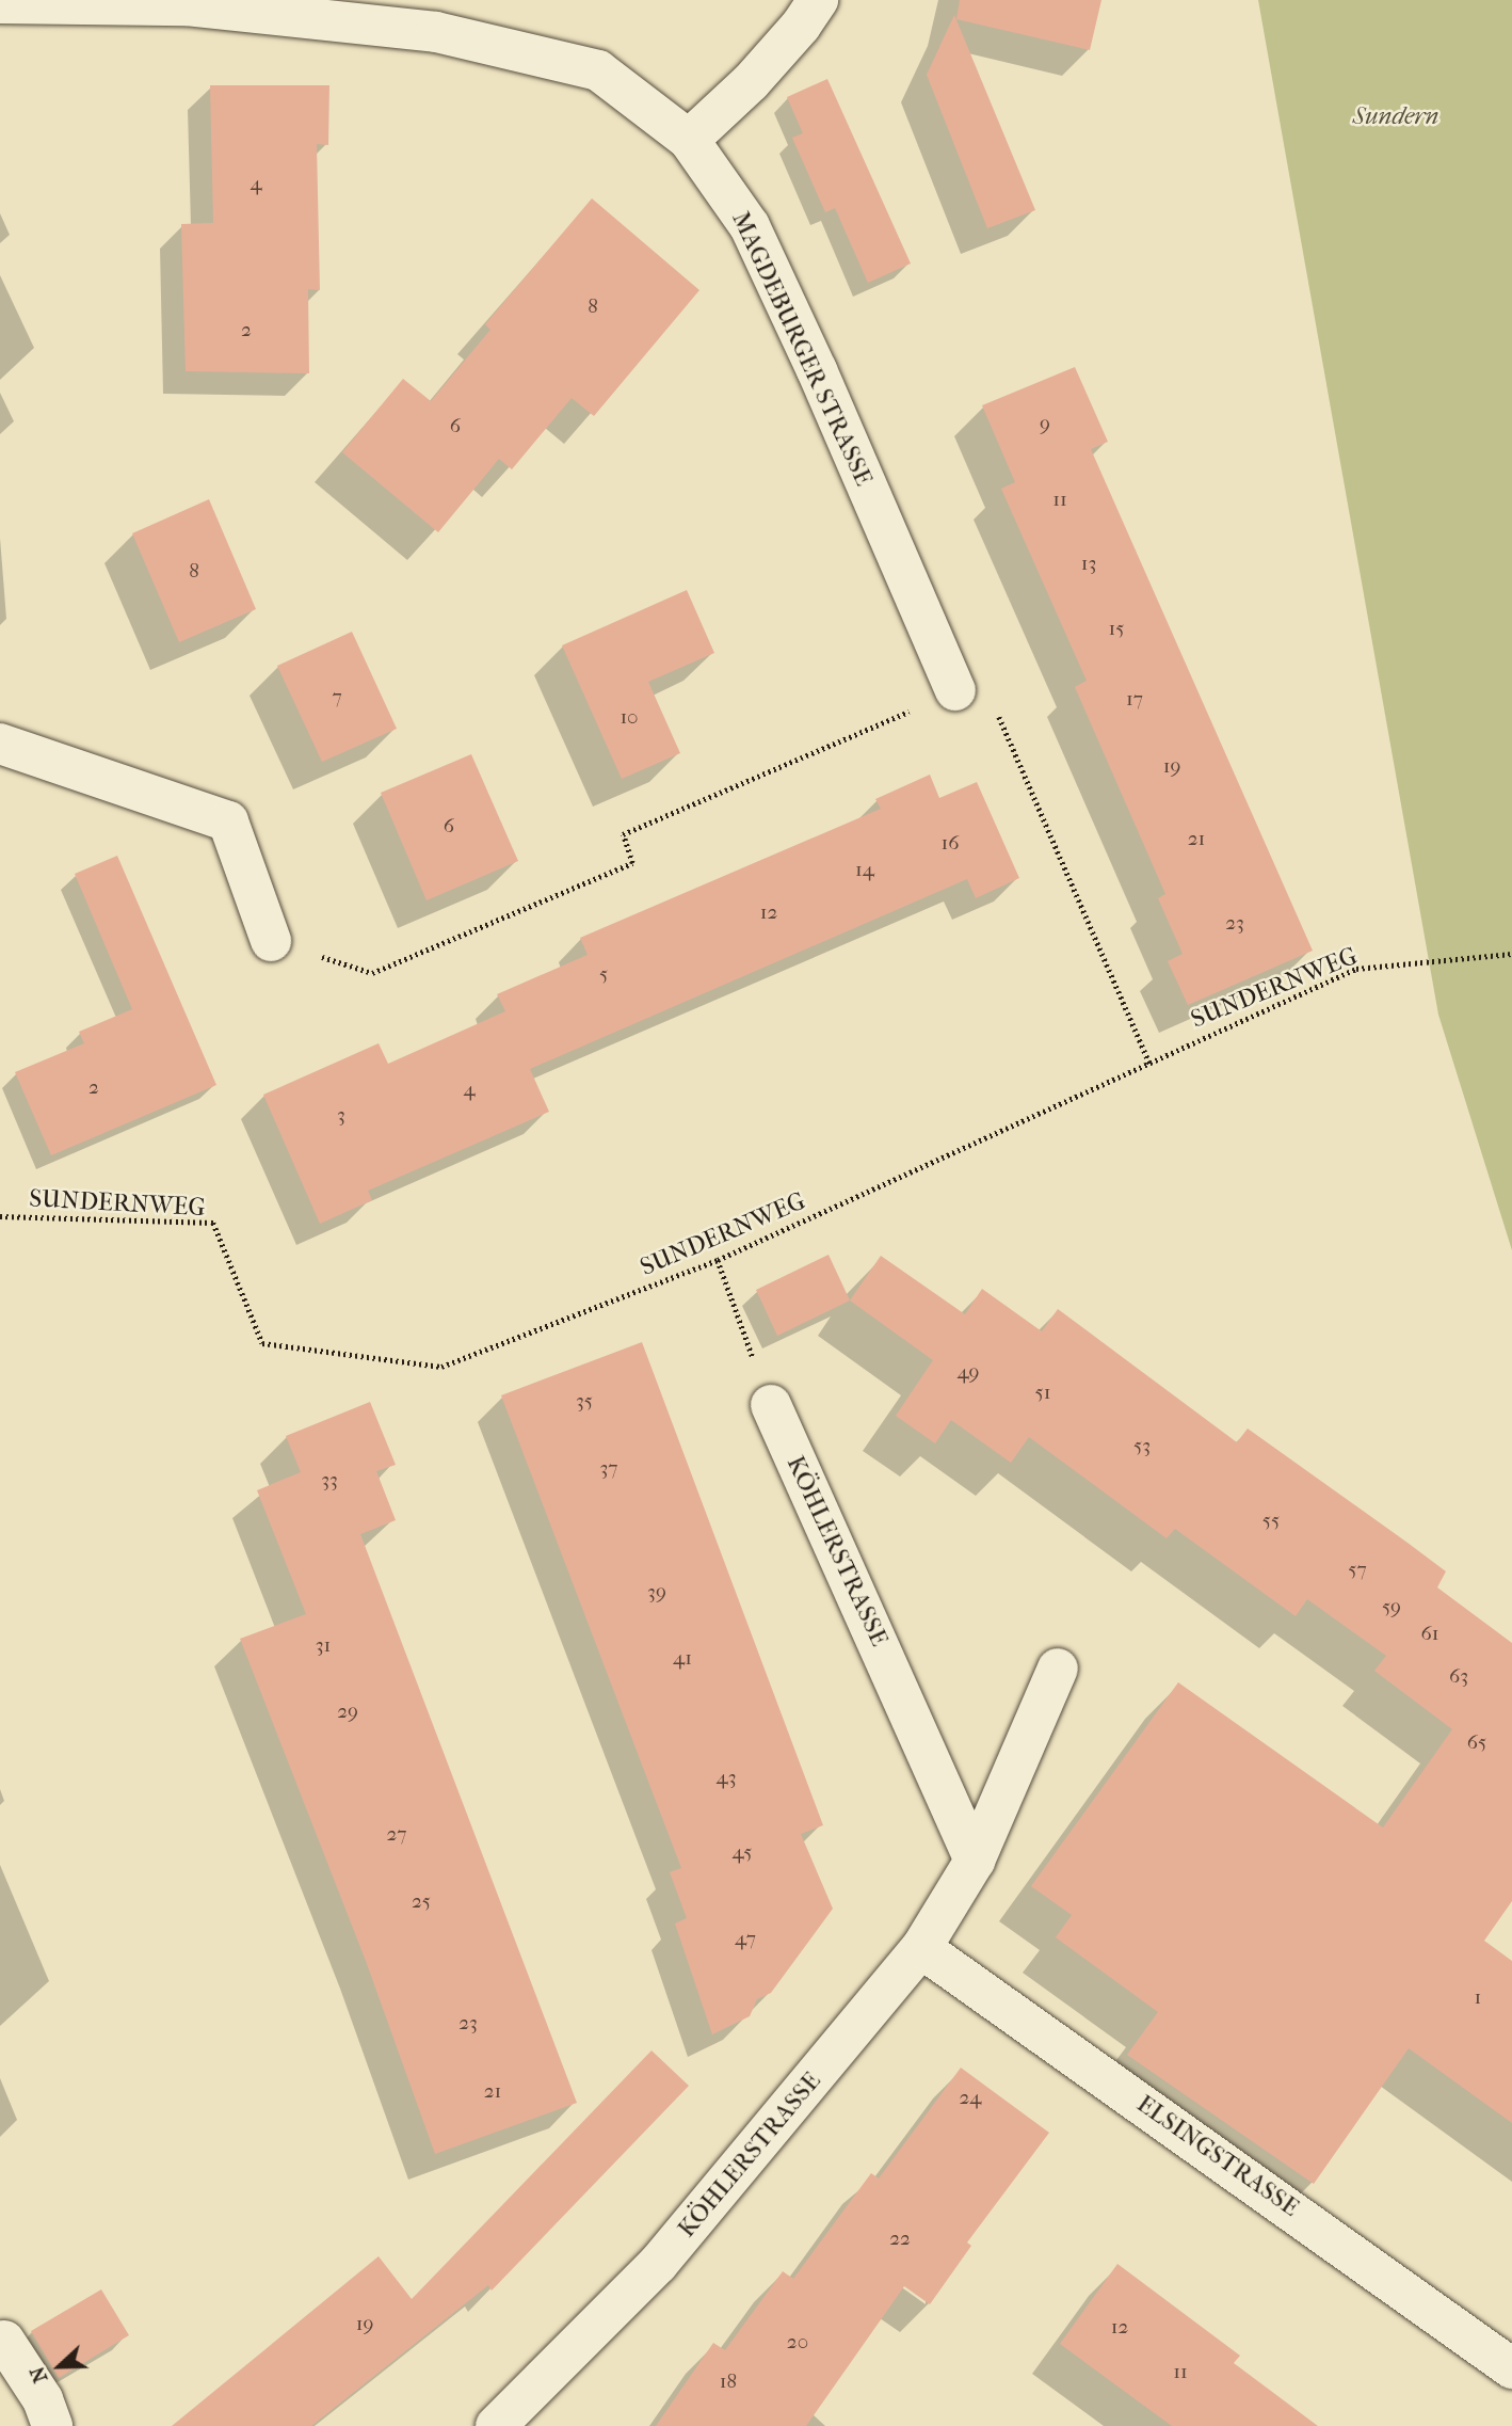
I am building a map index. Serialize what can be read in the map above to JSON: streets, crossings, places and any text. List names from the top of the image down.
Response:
{
  "streets": {
    "street": ["MAGDEBURGER STRASSE", "KÖHLERSTRASSE", "ELSINGSTRASSE"],
    "path": ["SUNDERNWEG"]
  },
  "crossings": [
    ["KÖHLERSTRASSE", "ELSINGSTRASSE"]
  ],
  "parks": ["Sundern"],
  "house_numbers": [
    "4",
    "8",
    "2",
    "9",
    "6",
    "11",
    "13",
    "8",
    "15",
    "7",
    "17",
    "10",
    "19",
    "6",
    "21",
    "16",
    "14",
    "12",
    "23",
    "5",
    "2",
    "4",
    "3",
    "49",
    "51",
    "35",
    "53",
    "37",
    "33",
    "55",
    "57",
    "39",
    "59",
    "61",
    "31",
    "41",
    "63",
    "29",
    "65",
    "43",
    "27",
    "45",
    "25",
    "47",
    "1",
    "23",
    "21",
    "24",
    "22",
    "19",
    "12",
    "20",
    "11",
    "18"
  ],
  "north": "left"
}
